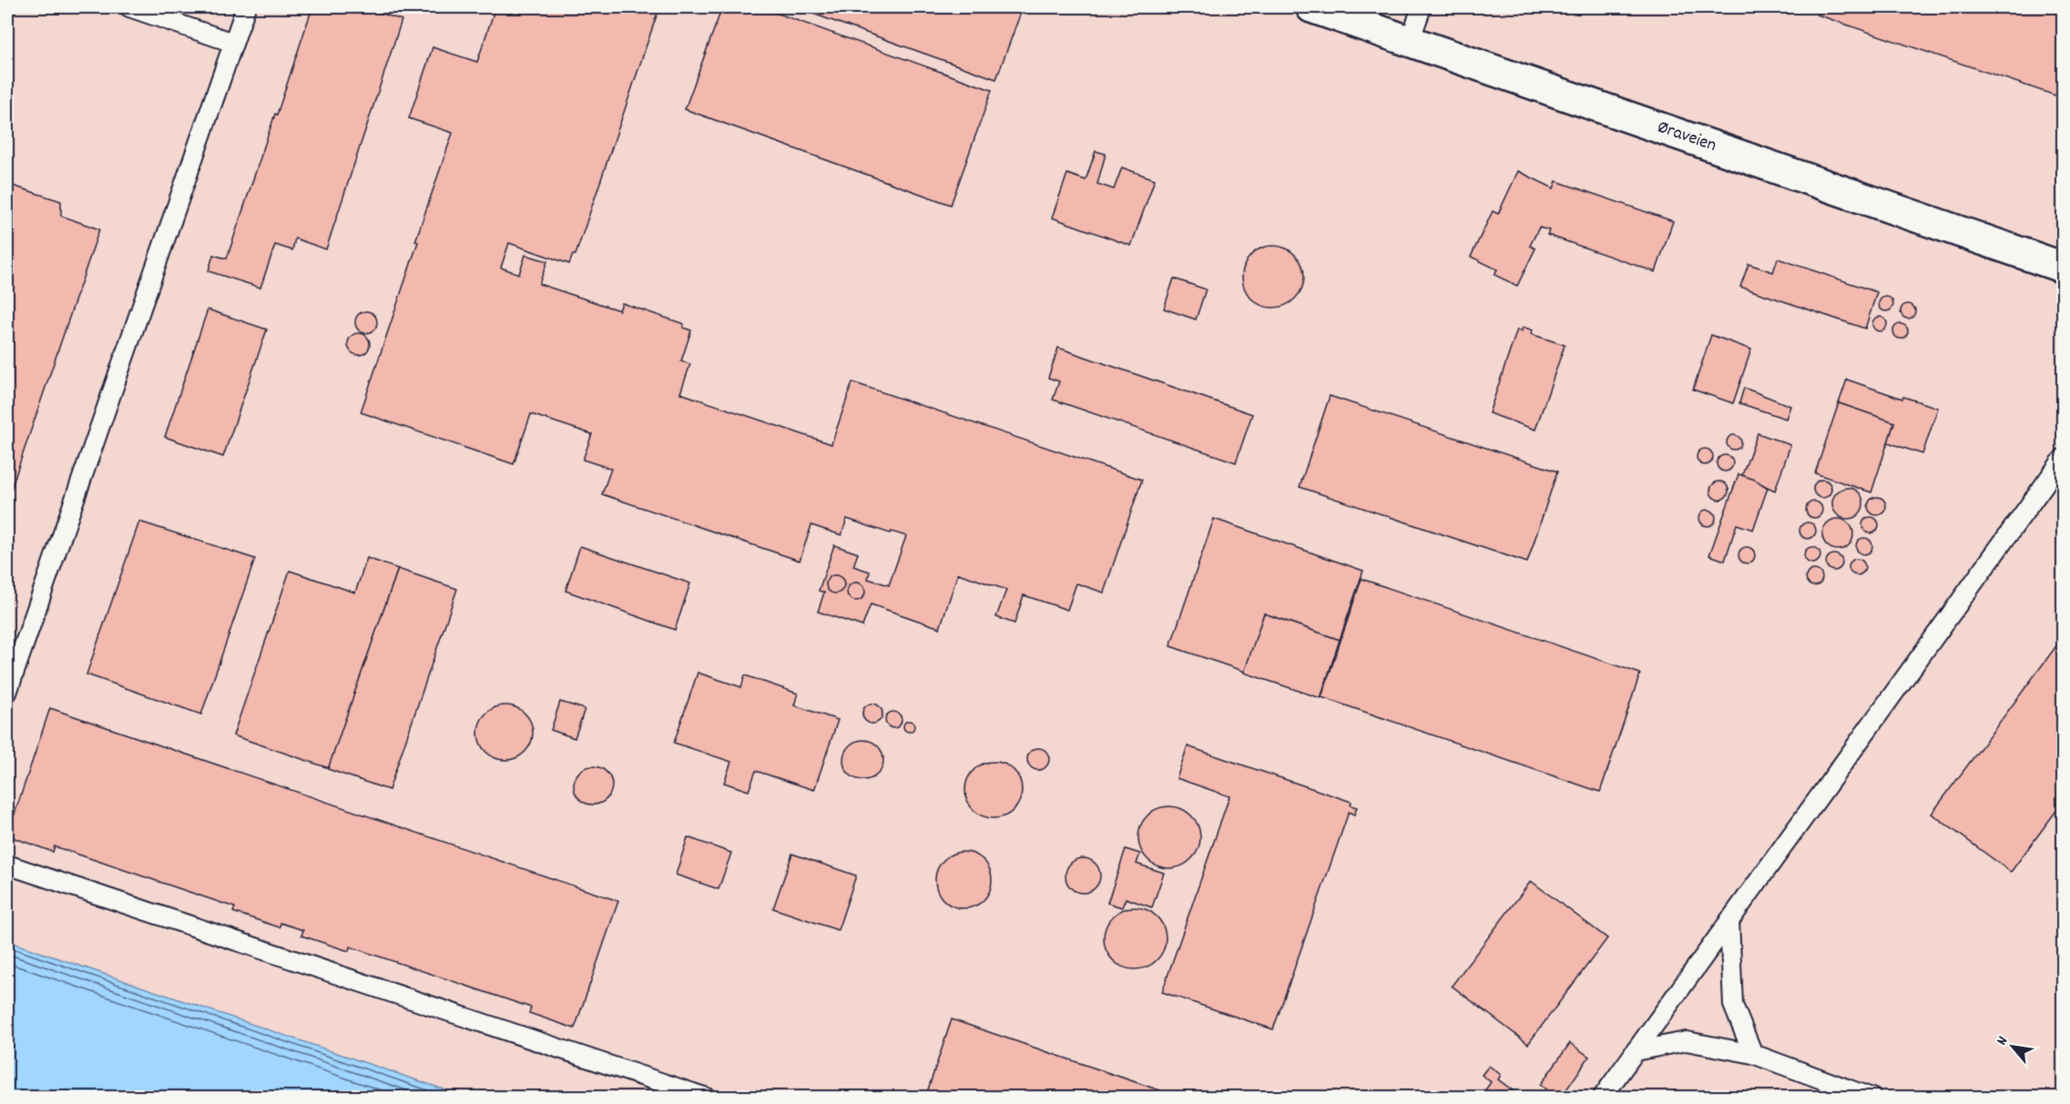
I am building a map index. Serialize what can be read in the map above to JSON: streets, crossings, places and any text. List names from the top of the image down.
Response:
{
  "streets": {
    "street": ["Øraveien"]
  },
  "north": "top left"
}
